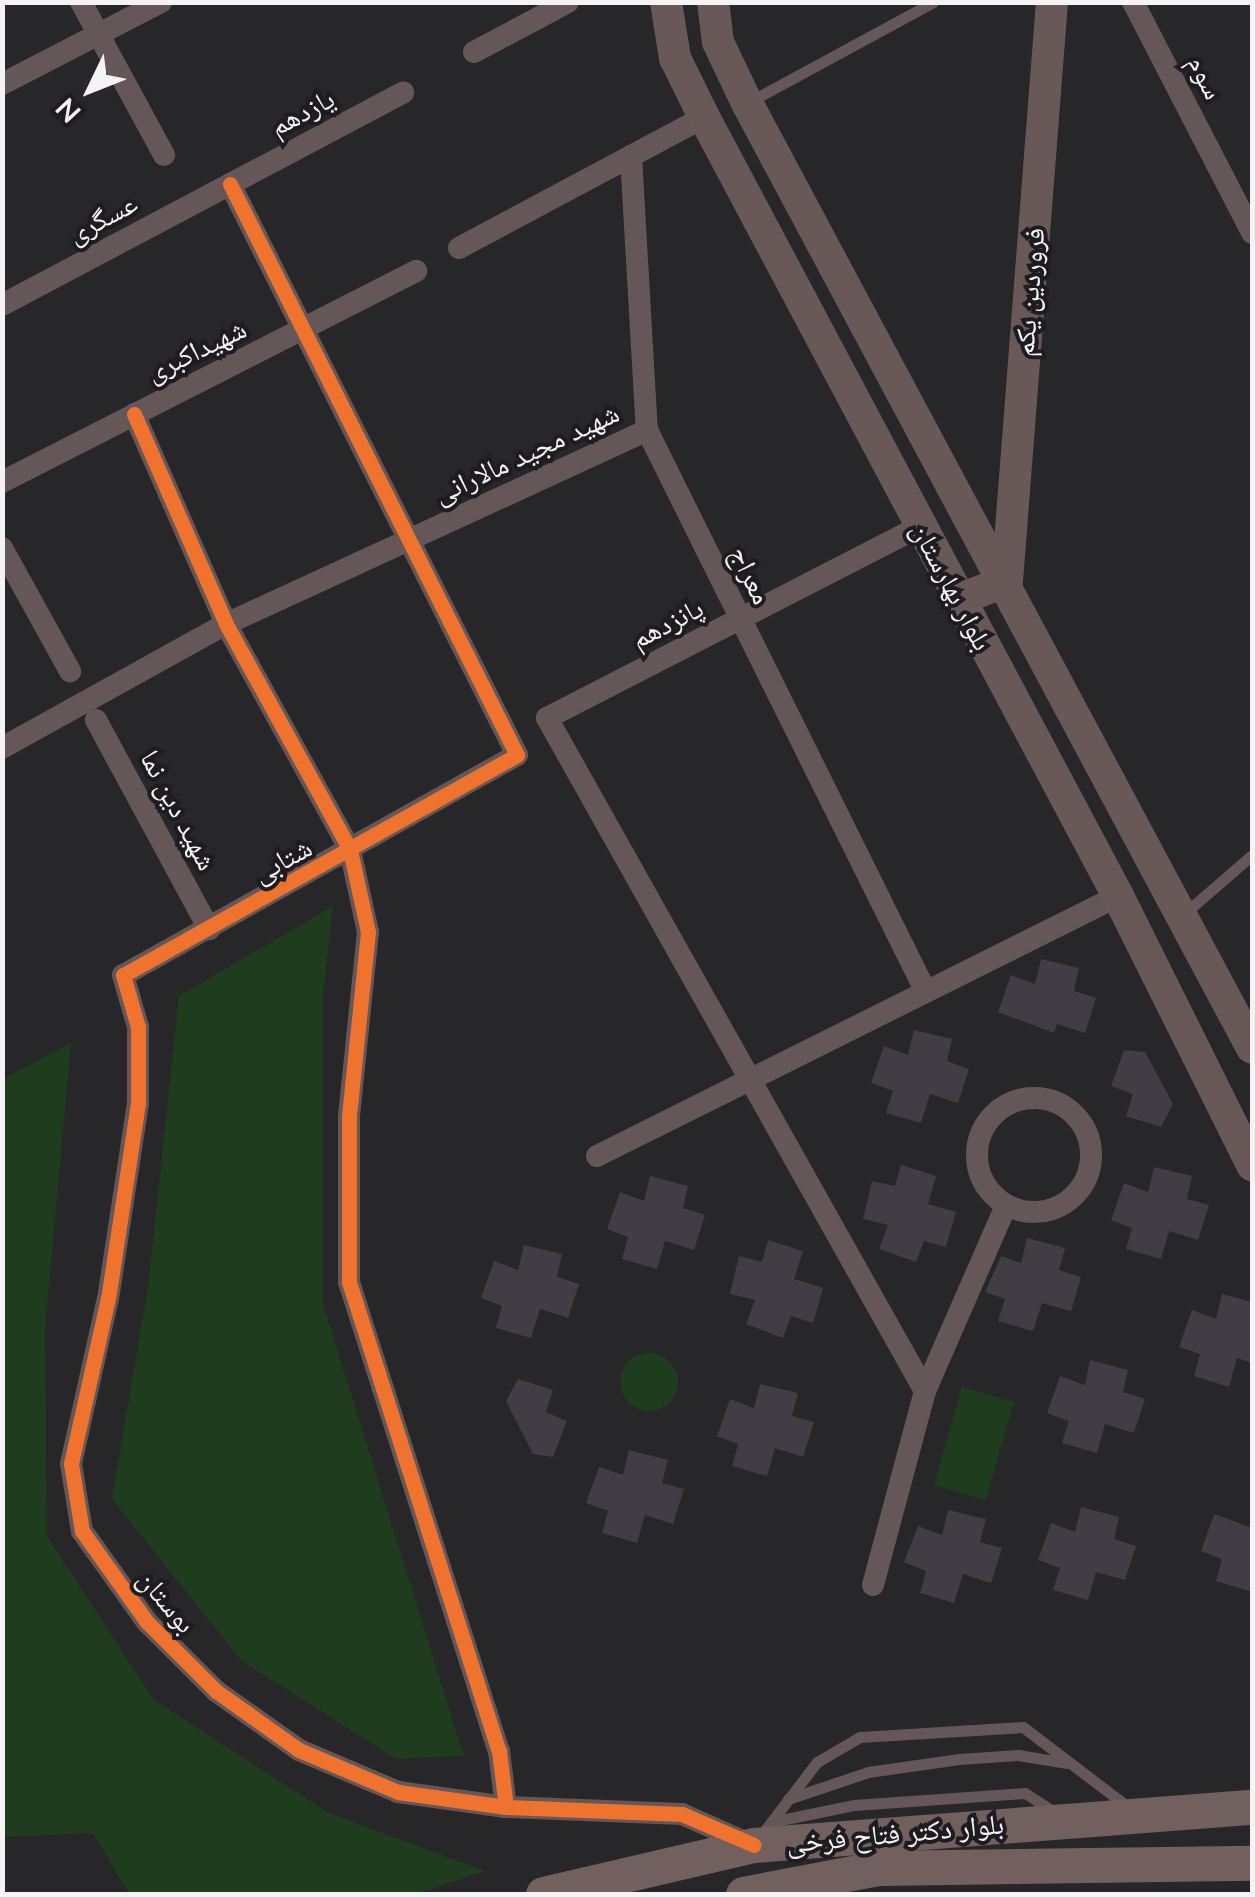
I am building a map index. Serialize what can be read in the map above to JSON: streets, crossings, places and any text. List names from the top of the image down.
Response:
{
  "streets": {
    "main road": ["فروردین یکم", "بلوار بهارستان", "بلوار دکتر فتاح فرخی"],
    "street": [
      "سوم",
      "یازدهم",
      "عسگری",
      "شهیداکبری",
      "شهید مجید مالارانی",
      "معراج",
      "پانزدهم",
      "شهید دین نما",
      "شتابی",
      "بوستان"
    ]
  },
  "crossings": [
    ["یازدهم", "عسگری"],
    ["فروردین یکم", "بلوار بهارستان"],
    ["شهید مجید مالارانی", "معراج"],
    ["شهید مجید مالارانی", "شتابی"],
    ["معراج", "پانزدهم"],
    ["بلوار بهارستان", "پانزدهم"],
    ["شهید دین نما", "شتابی"],
    ["شتابی", "بوستان"],
    ["بوستان", "بلوار دکتر فتاح فرخی"]
  ],
  "north": "bottom left"
}
